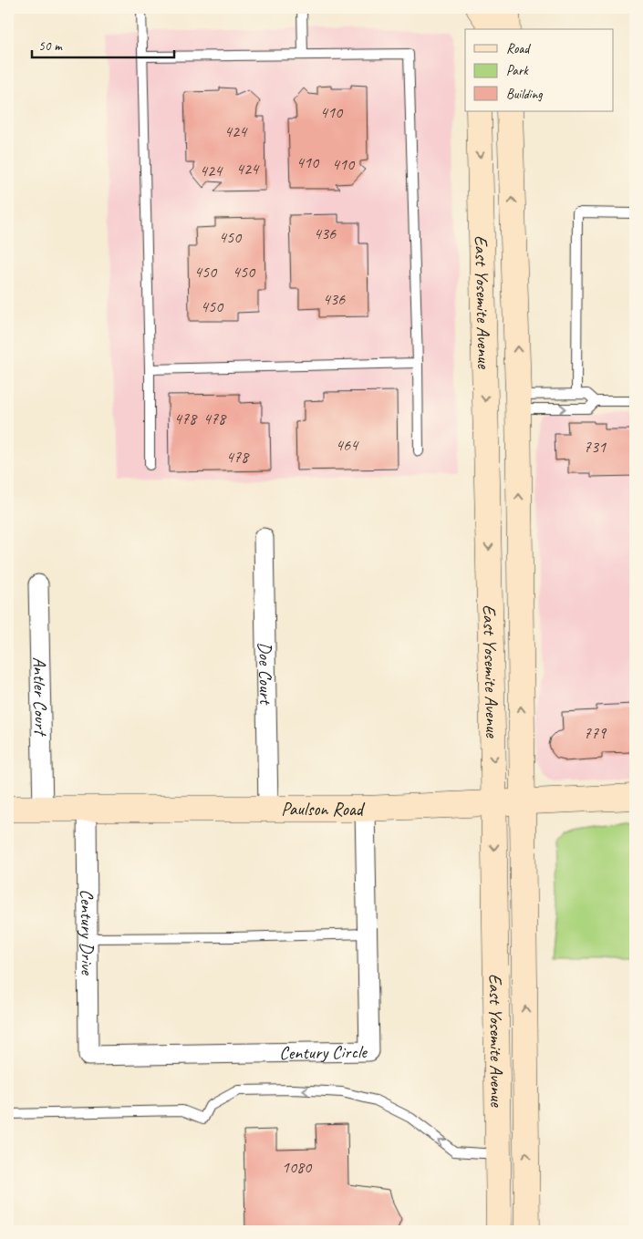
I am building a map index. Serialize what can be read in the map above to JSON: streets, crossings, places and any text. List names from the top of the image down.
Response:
{
  "streets": {
    "main road": ["East Yosemite Avenue", "Paulson Road"],
    "street": [
      "Doe Court",
      "Antler Court",
      "Century Drive",
      "Century Circle"
    ]
  },
  "crossings": [
    ["East Yosemite Avenue", "Paulson Road"],
    ["Doe Court", "Paulson Road"],
    ["Antler Court", "Paulson Road"],
    ["Paulson Road", "Century Drive"],
    ["Paulson Road", "Century Circle"],
    ["Century Drive", "Century Circle"]
  ],
  "house_numbers": [
    "410",
    "424",
    "410",
    "410",
    "424",
    "424",
    "436",
    "450",
    "450",
    "450",
    "436",
    "450",
    "478",
    "478",
    "464",
    "731",
    "478",
    "779",
    "1080"
  ],
  "legend": ["Road", "Park", "Building"],
  "scale_bar": "50 m"
}
